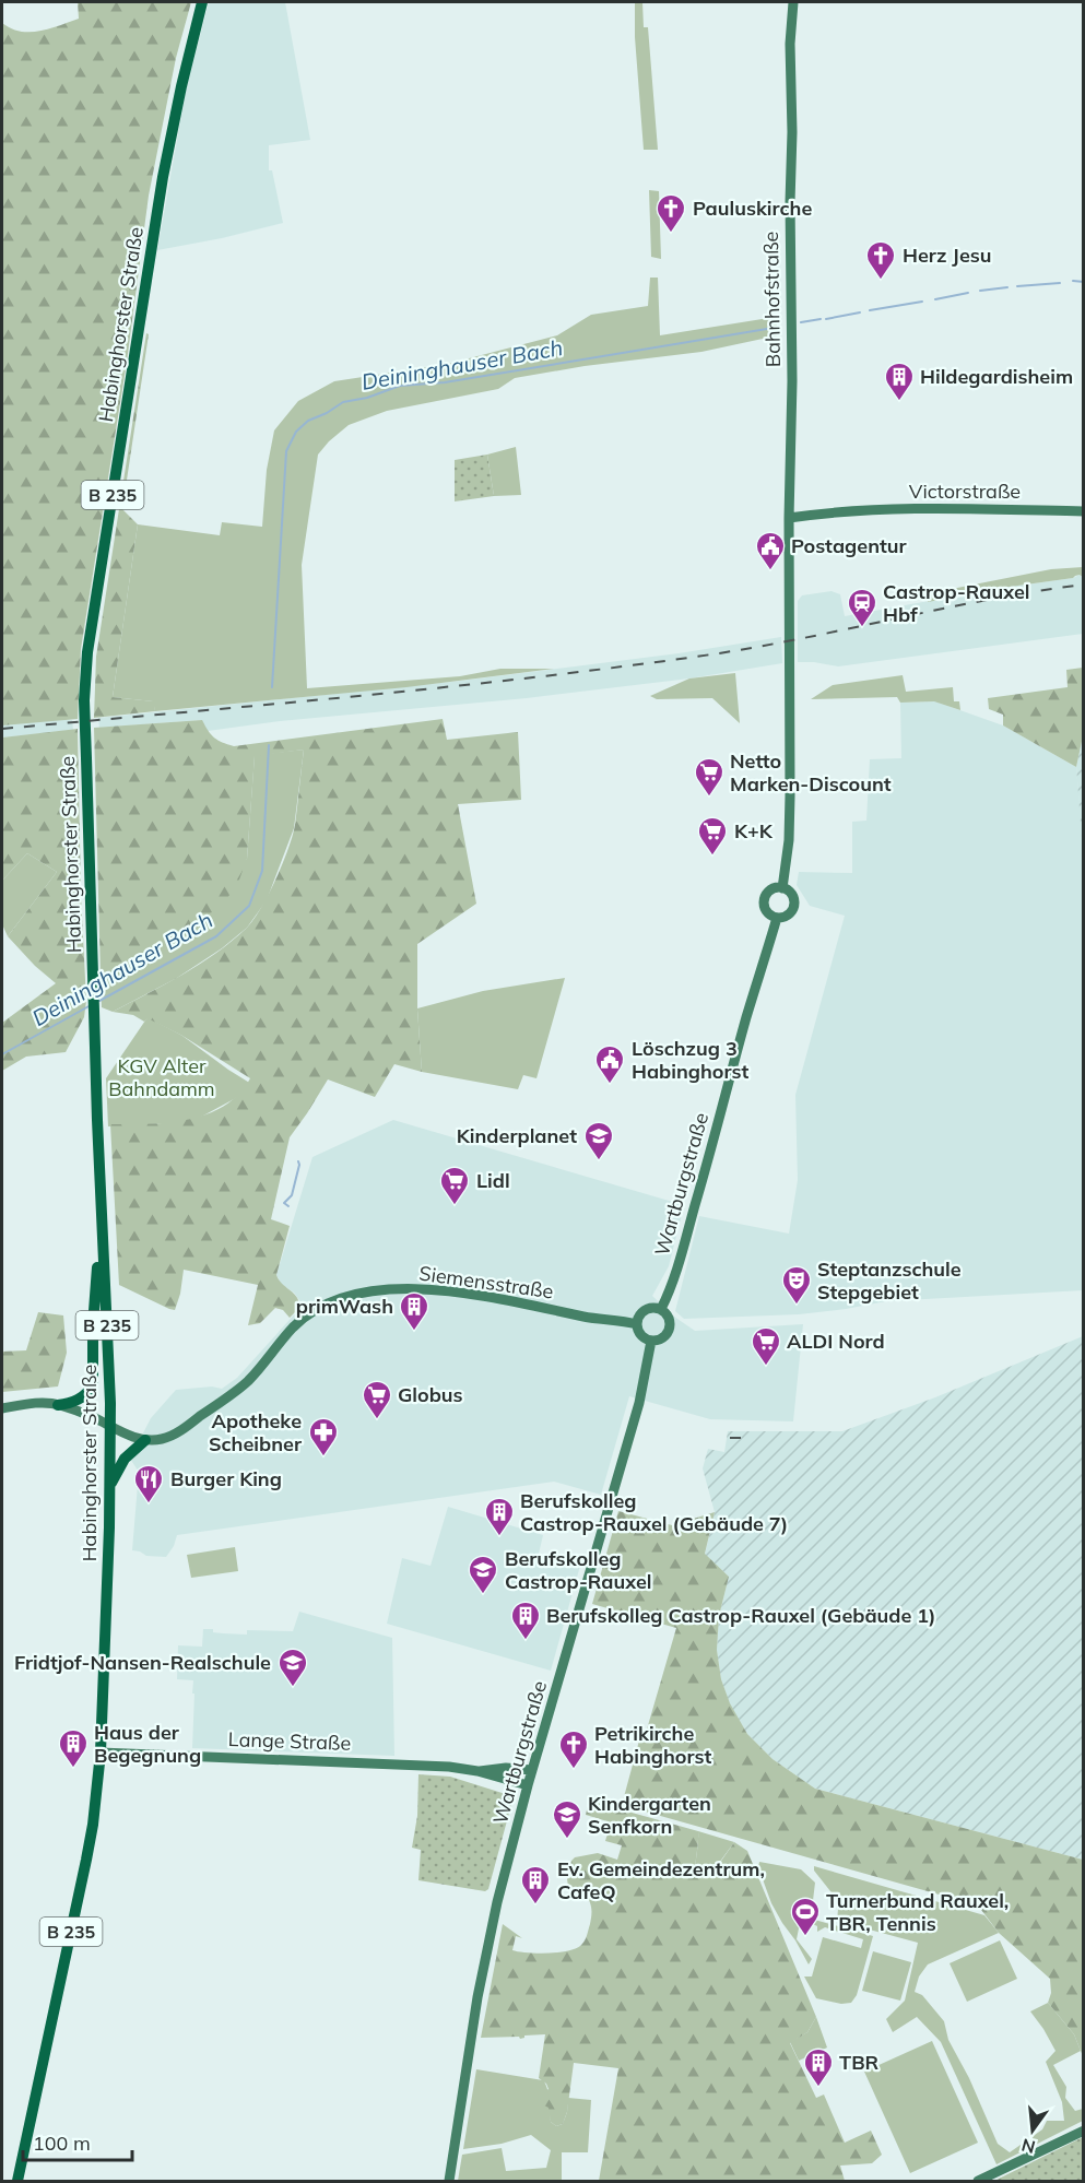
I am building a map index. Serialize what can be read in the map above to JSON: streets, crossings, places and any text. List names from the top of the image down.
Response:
{
  "streets": {
    "main road": [
      "Bahnhofstraße",
      "Habinghorster Straße",
      "Victorstraße",
      "B 235",
      "Wartburgstraße",
      "Siemensstraße",
      "Lange Straße"
    ]
  },
  "crossings": [
    ["Bahnhofstraße", "Victorstraße"],
    ["Bahnhofstraße", "Wartburgstraße"],
    ["Habinghorster Straße", "B 235"],
    ["Habinghorster Straße", "Lange Straße"],
    ["B 235", "Lange Straße"],
    ["Wartburgstraße", "Siemensstraße"],
    ["Wartburgstraße", "Lange Straße"]
  ],
  "water": ["Deininghauser Bach"],
  "parks": ["KGV Alter Bahndamm"],
  "places": {
    "church": ["Pauluskirche", "Herz Jesu", "Petrikirche Habinghorst"],
    "building": [
      "Hildegardisheim",
      "primWash",
      "Berufskolleg Castrop-Rauxel (Gebäude 7)",
      "Berufskolleg Castrop-Rauxel (Gebäude 1)",
      "Haus der Begegnung",
      "Ev. Gemeindezentrum, CafeQ",
      "TBR"
    ],
    "public building": ["Postagentur", "Löschzug 3 Habinghorst"],
    "station": ["Castrop-Rauxel Hbf"],
    "supermarket": [
      "Netto Marken-Discount",
      "K+K",
      "Lidl",
      "ALDI Nord",
      "Globus"
    ],
    "school or university": [
      "Kinderplanet",
      "Berufskolleg Castrop-Rauxel",
      "Fridtjof-Nansen-Realschule",
      "Kindergarten Senfkorn"
    ],
    "theatre": ["Steptanzschule Stepgebiet"],
    "pharmacy": ["Apotheke Scheibner"],
    "restaurant": ["Burger King"],
    "sports": ["Turnerbund Rauxel, TBR, Tennis"]
  },
  "scale_bar": "100 m",
  "north": "bottom"
}
